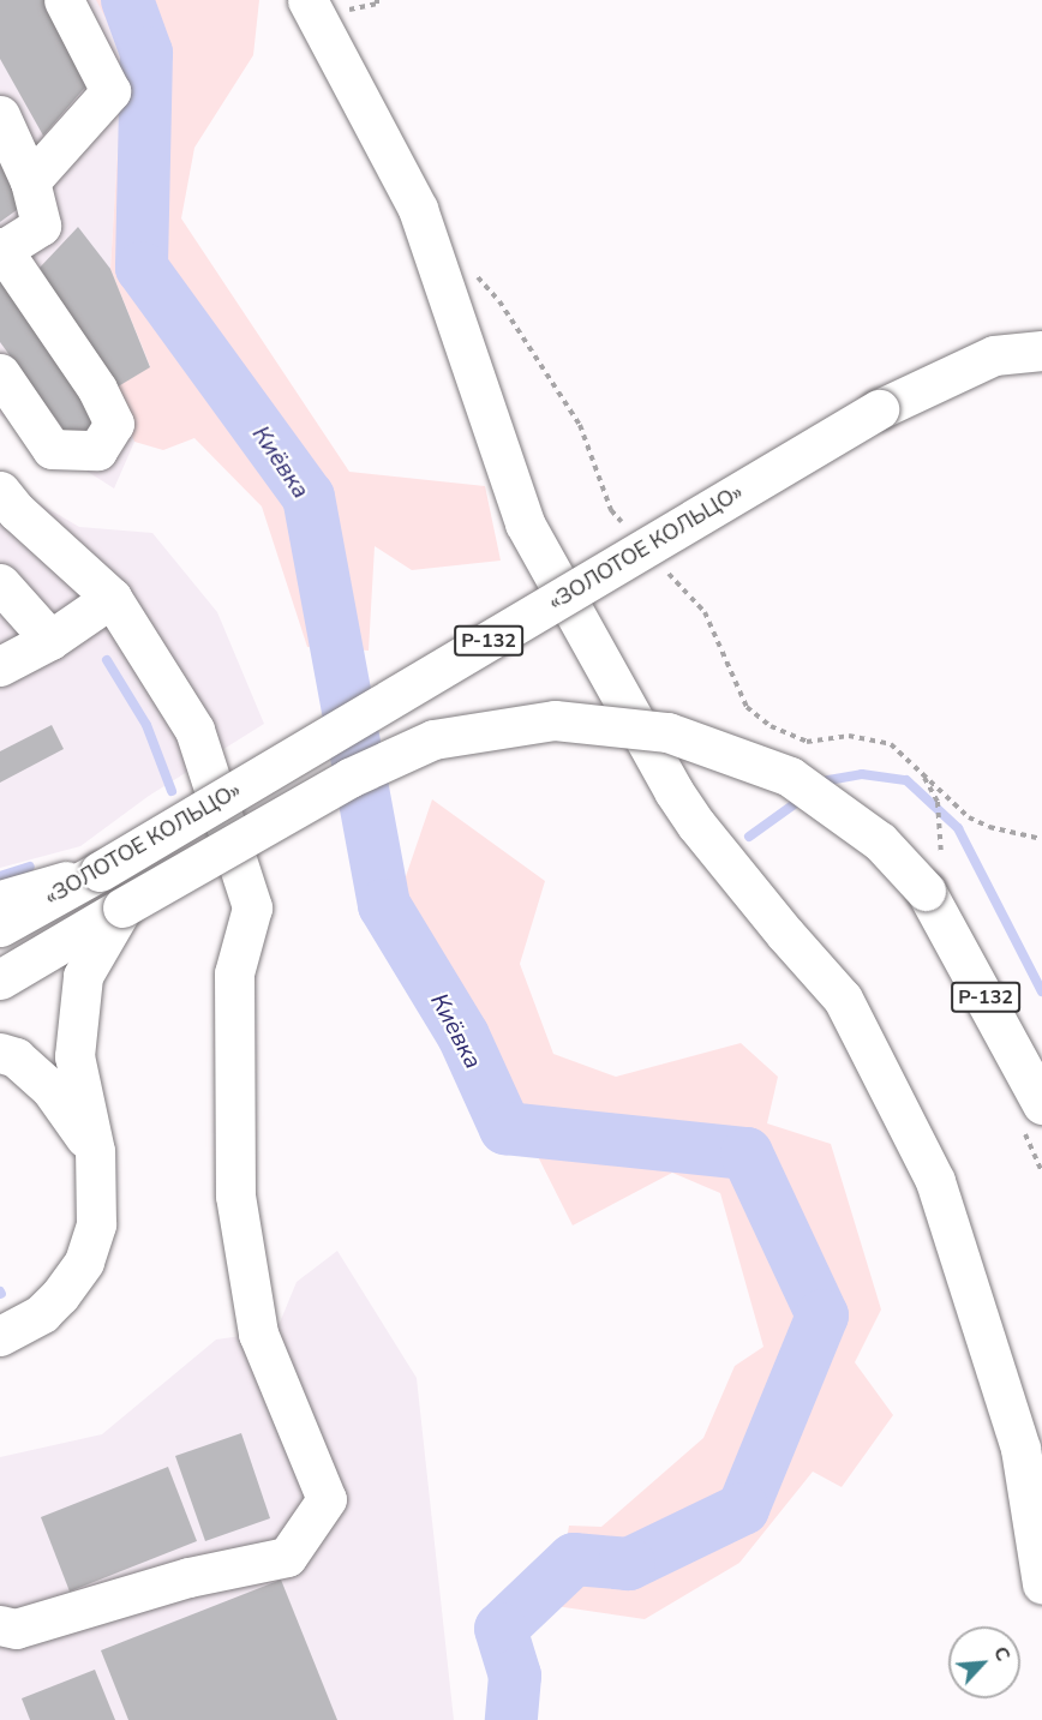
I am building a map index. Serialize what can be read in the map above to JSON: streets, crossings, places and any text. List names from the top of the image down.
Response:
{
  "streets": {
    "main road": ["«ЗОЛОТОЕ КОЛЬЦО»", "Р-132"]
  },
  "crossings": [
    ["«ЗОЛОТОЕ КОЛЬЦО»", "Р-132"]
  ],
  "water": ["Киёвка"],
  "north": "top right"
}
